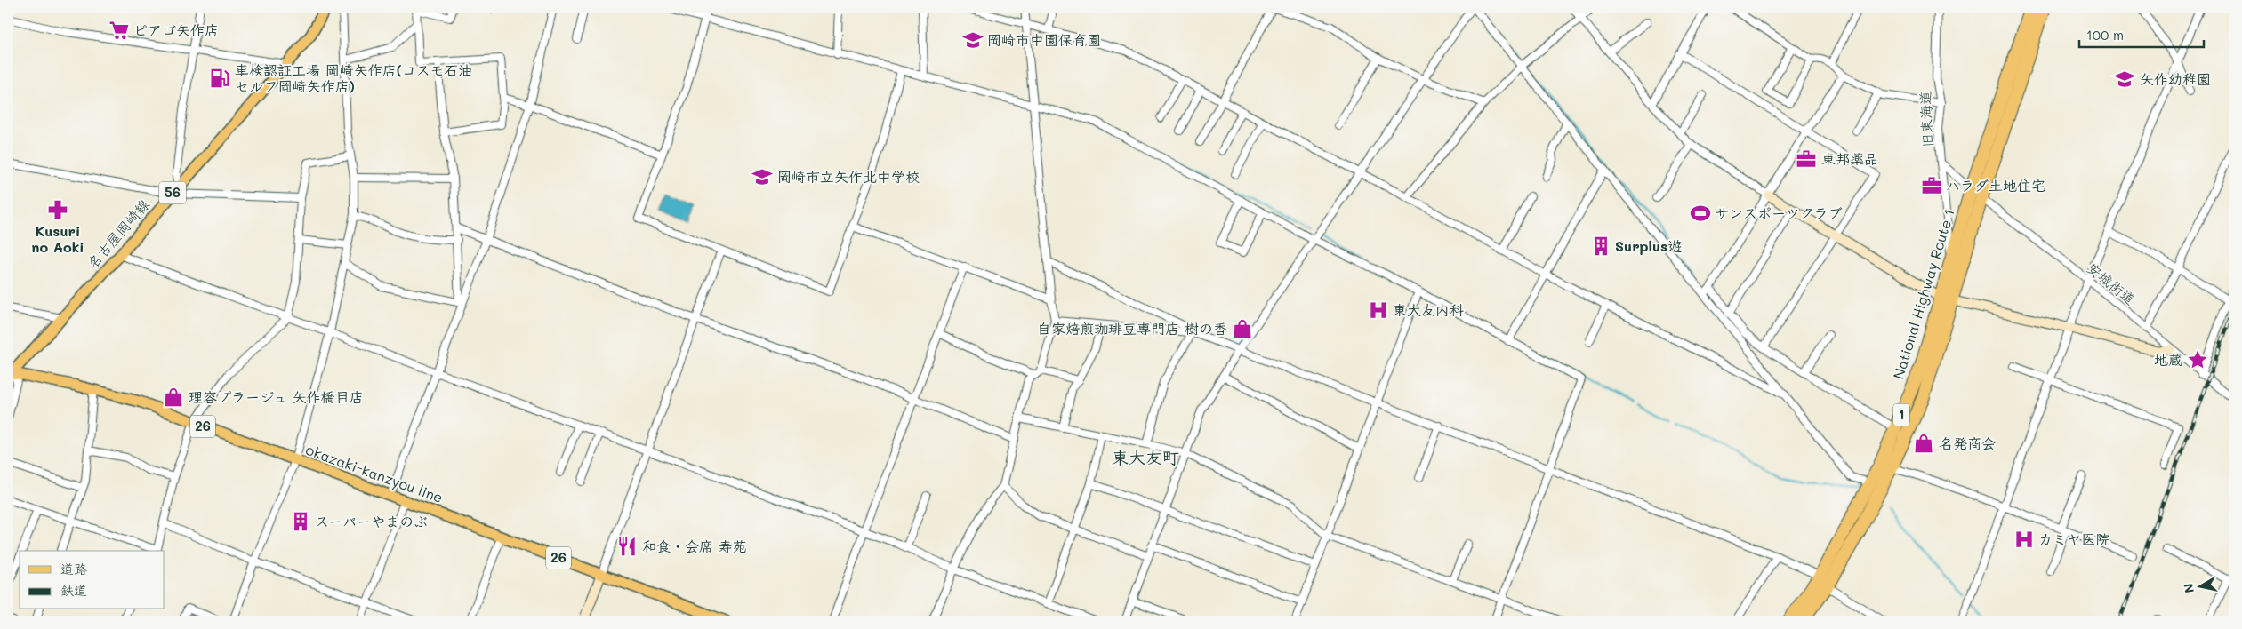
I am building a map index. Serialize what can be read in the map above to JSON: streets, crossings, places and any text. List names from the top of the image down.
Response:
{
  "streets": {
    "highway": ["National Highway Route 1", "1"],
    "main road": [
      "56",
      "名古屋岡崎線",
      "26",
      "okazaki-kanzyou line"
    ],
    "street": ["旧東海道", "安城街道"]
  },
  "crossings": [
    ["旧東海道", "安城街道"],
    ["旧東海道", "National Highway Route 1"],
    ["名古屋岡崎線", "okazaki-kanzyou line"],
    ["安城街道", "National Highway Route 1"]
  ],
  "districts": ["東大友町"],
  "places": {
    "supermarket": ["ピアゴ矢作店"],
    "school or university": ["岡崎市中園保育園", "矢作幼稚園", "岡崎市立矢作北中学校"],
    "fuel station": ["車検認証工場 岡崎矢作店(コスモ石油 セルフ岡崎矢作店)"],
    "office": ["東邦薬品", "ハラダ土地住宅"],
    "pharmacy": ["Kusuri no Aoki"],
    "sports": ["サンスポーツクラブ"],
    "building": ["Surplus遊", "スーパーやまのぶ"],
    "hospital": ["東大友内科", "カミヤ医院"],
    "shop": ["自家焙煎珈琲豆専門店 樹の香", "理容プラージュ 矢作橋目店", "名発商会"],
    "place": ["地蔵"],
    "restaurant": ["和食・会席 寿苑"]
  },
  "legend": ["道路", "鉄道"],
  "scale_bar": "100 m",
  "north": "left"
}
